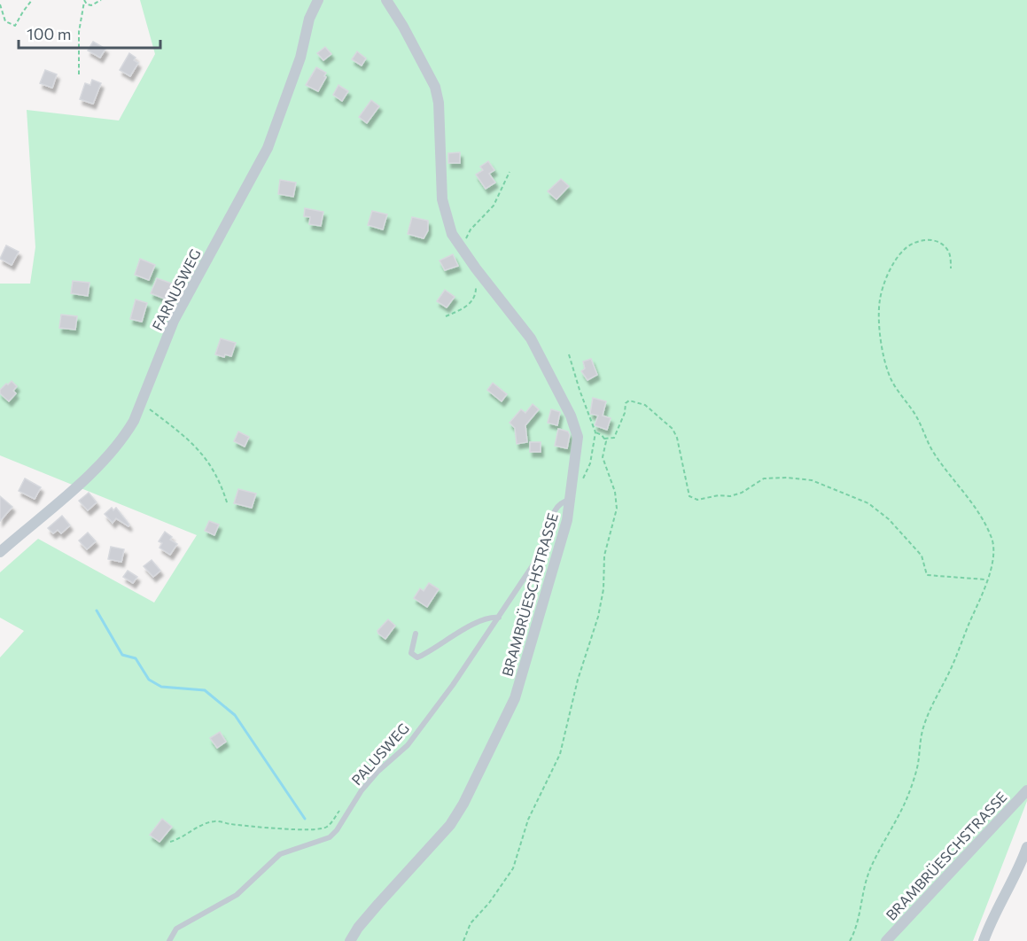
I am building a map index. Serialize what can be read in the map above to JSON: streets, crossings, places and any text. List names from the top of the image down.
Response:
{
  "streets": {
    "street": ["FARNUSWEG", "BRAMBRÜESCHSTRASSE"],
    "lane": ["PALUSWEG"]
  },
  "crossings": [
    ["BRAMBRÜESCHSTRASSE", "PALUSWEG"]
  ],
  "scale_bar": "100 m"
}
